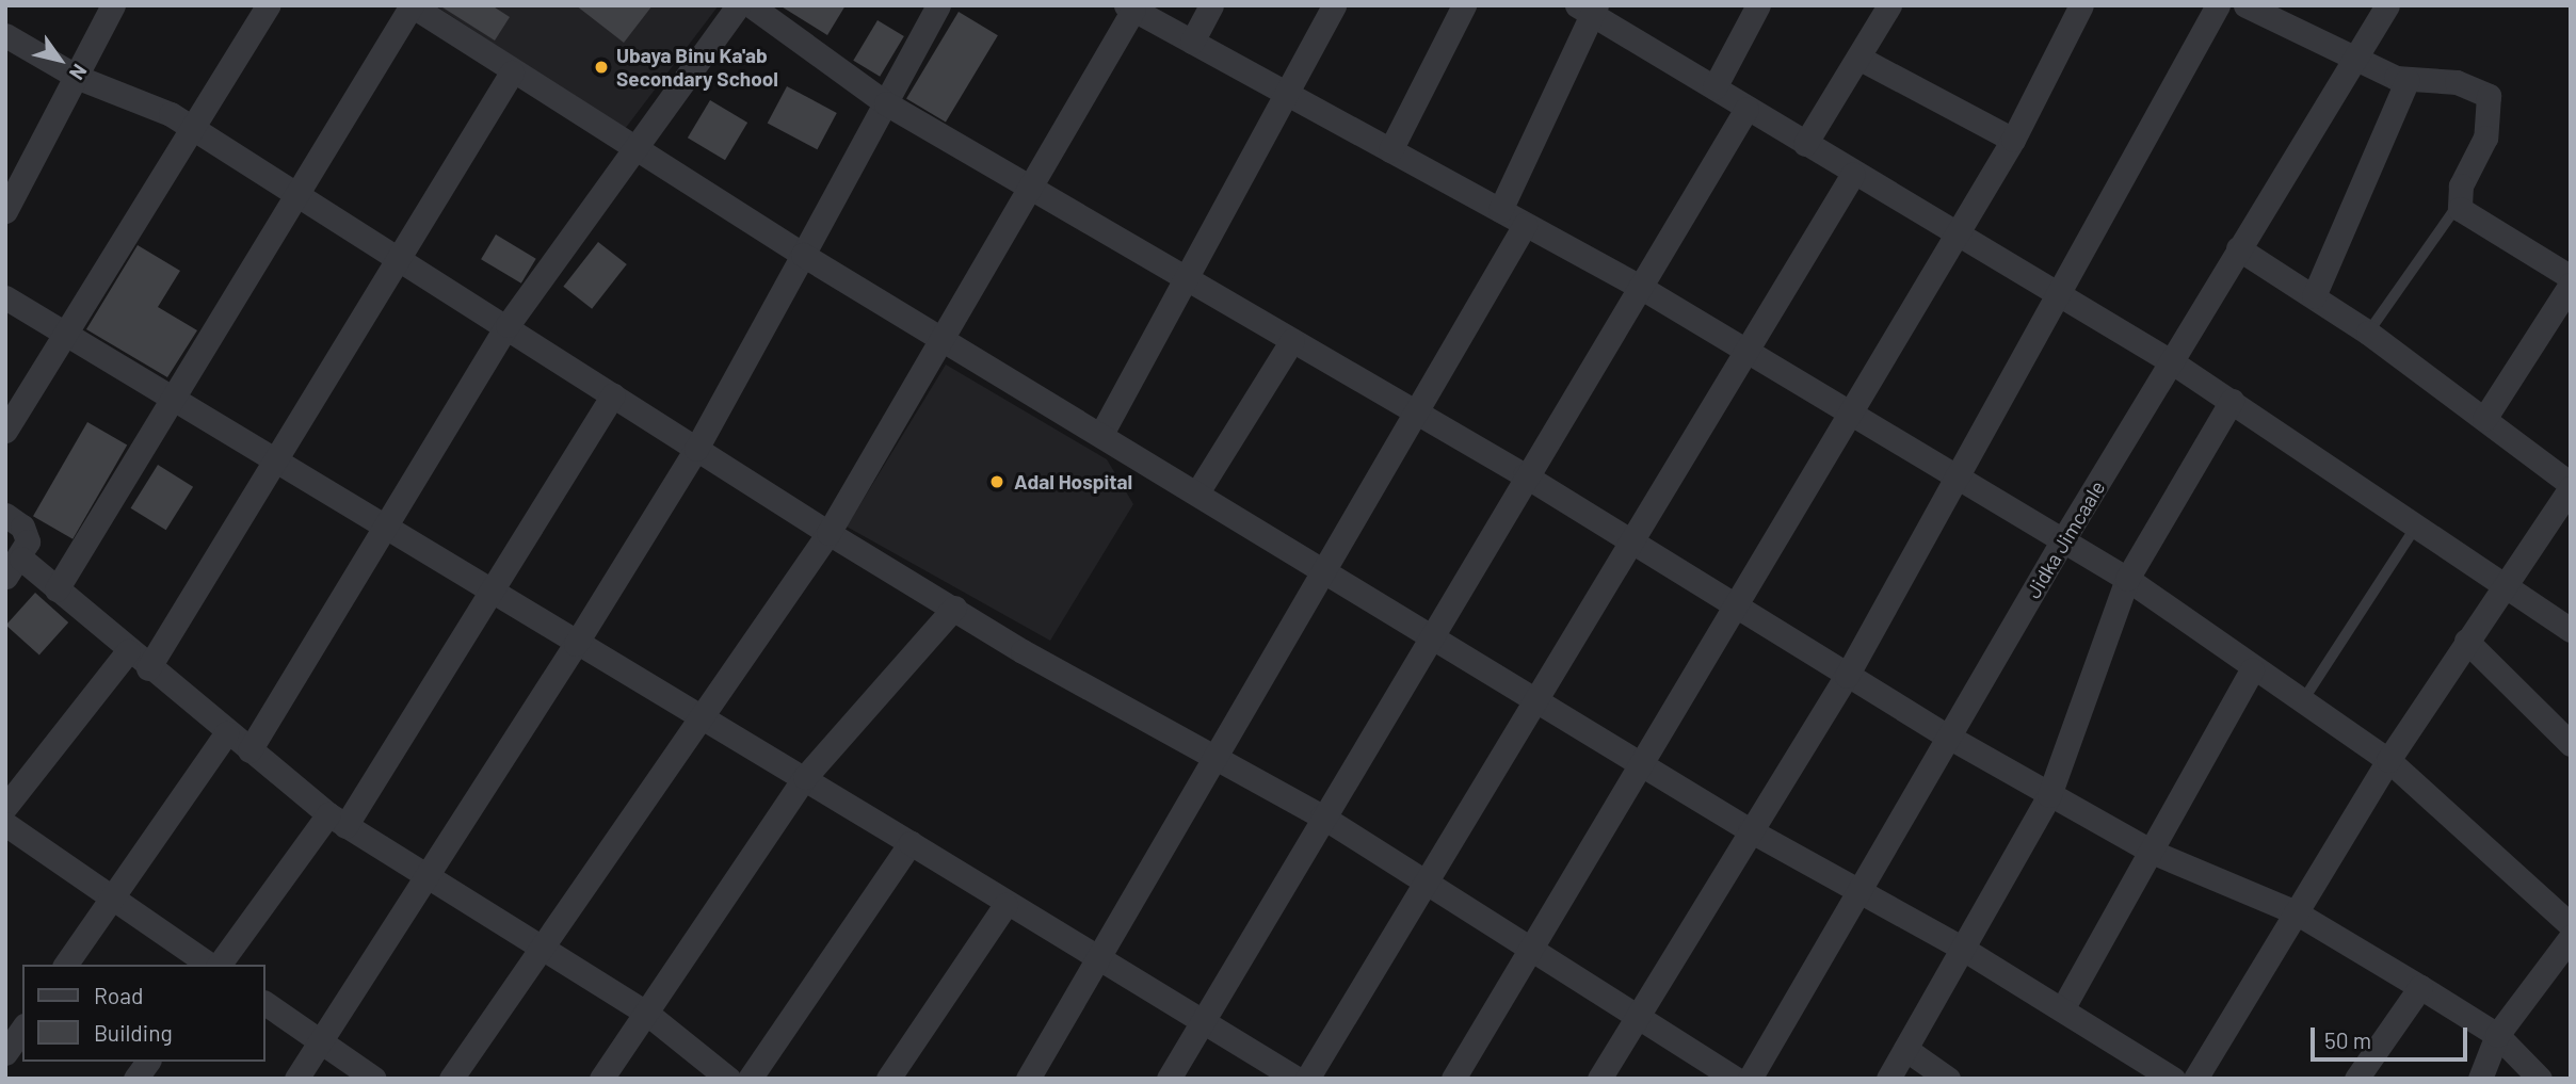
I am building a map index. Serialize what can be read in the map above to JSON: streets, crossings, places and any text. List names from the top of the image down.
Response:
{
  "streets": {
    "street": ["Jidka Jimcaale"]
  },
  "places": ["Ubaya Binu Ka'ab Secondary School", "Adal Hospital"],
  "legend": ["Road", "Building"],
  "scale_bar": "50 m",
  "north": "bottom right"
}
